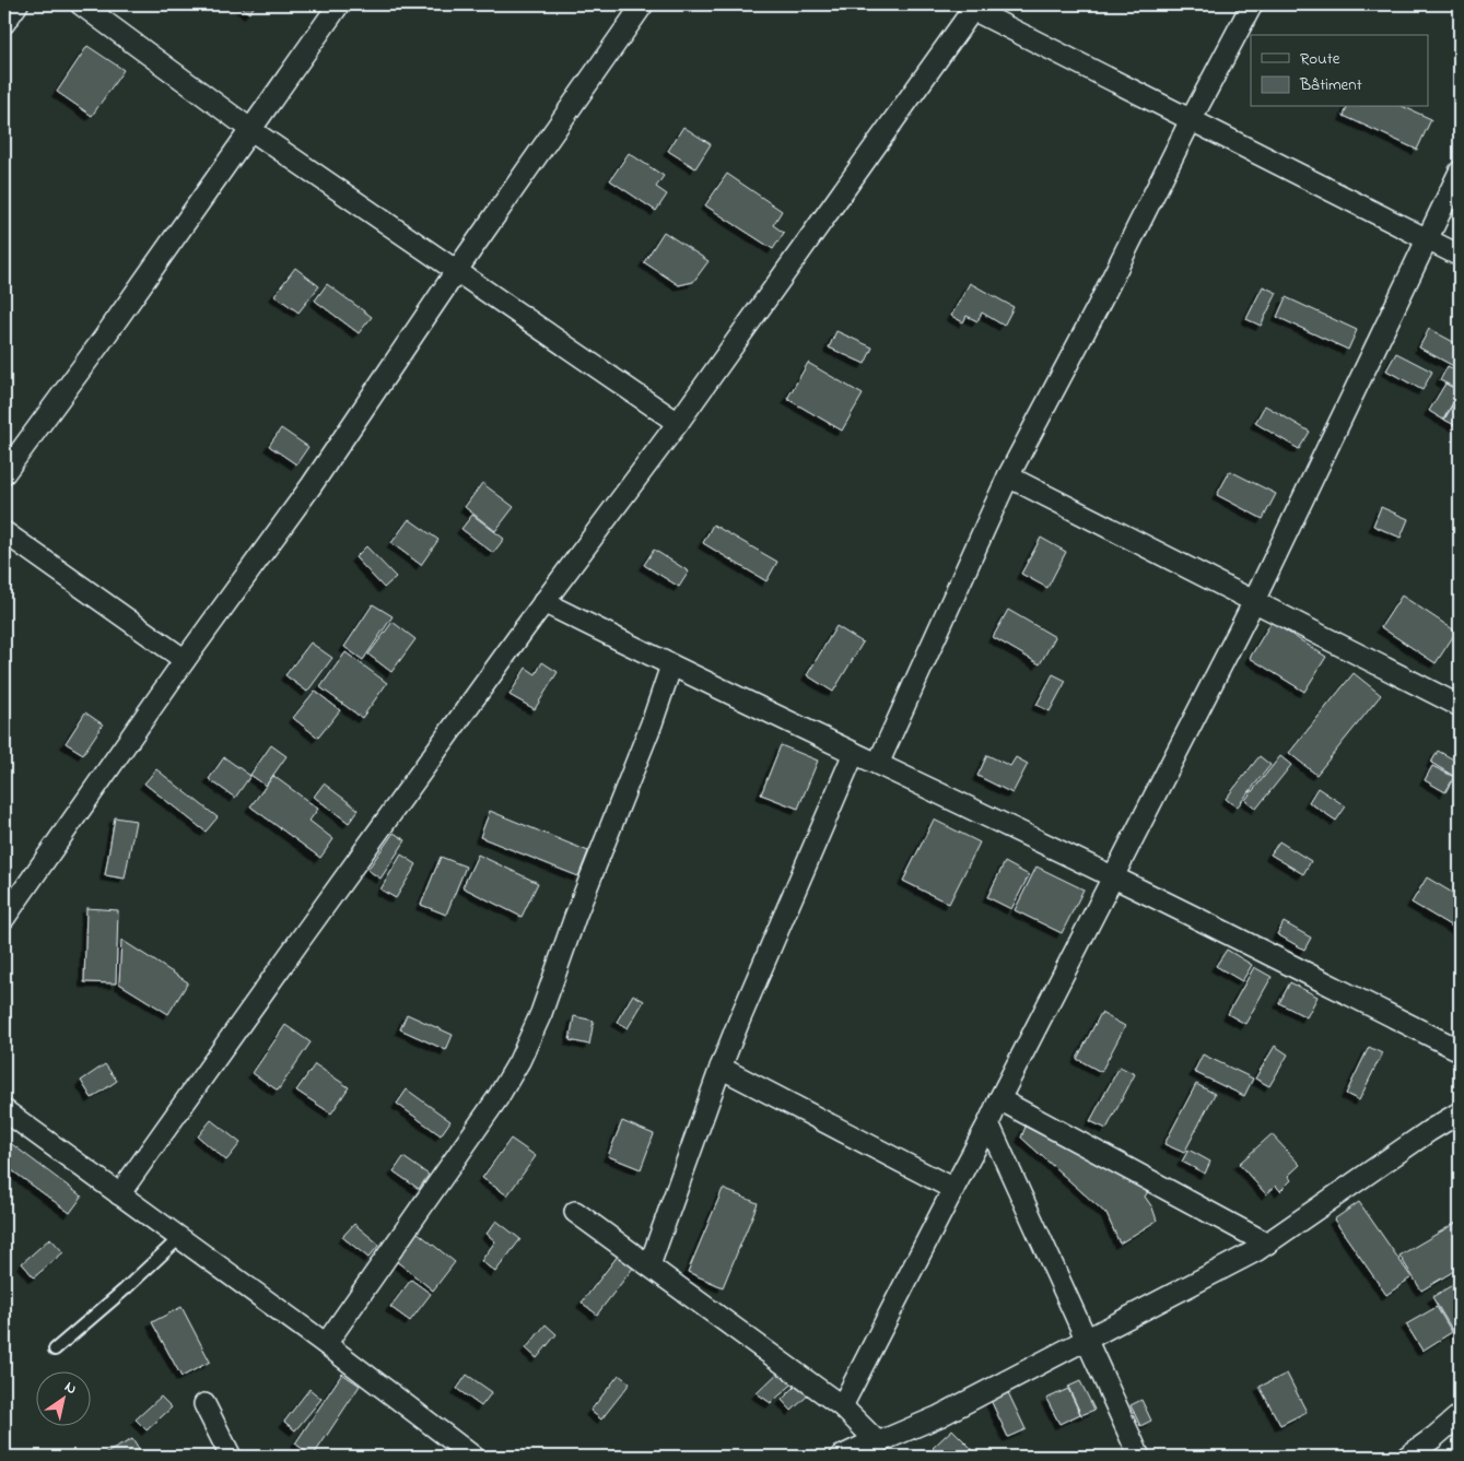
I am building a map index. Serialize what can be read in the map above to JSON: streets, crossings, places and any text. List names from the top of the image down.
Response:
{
  "legend": ["Route", "Bâtiment"],
  "north": "top right"
}
